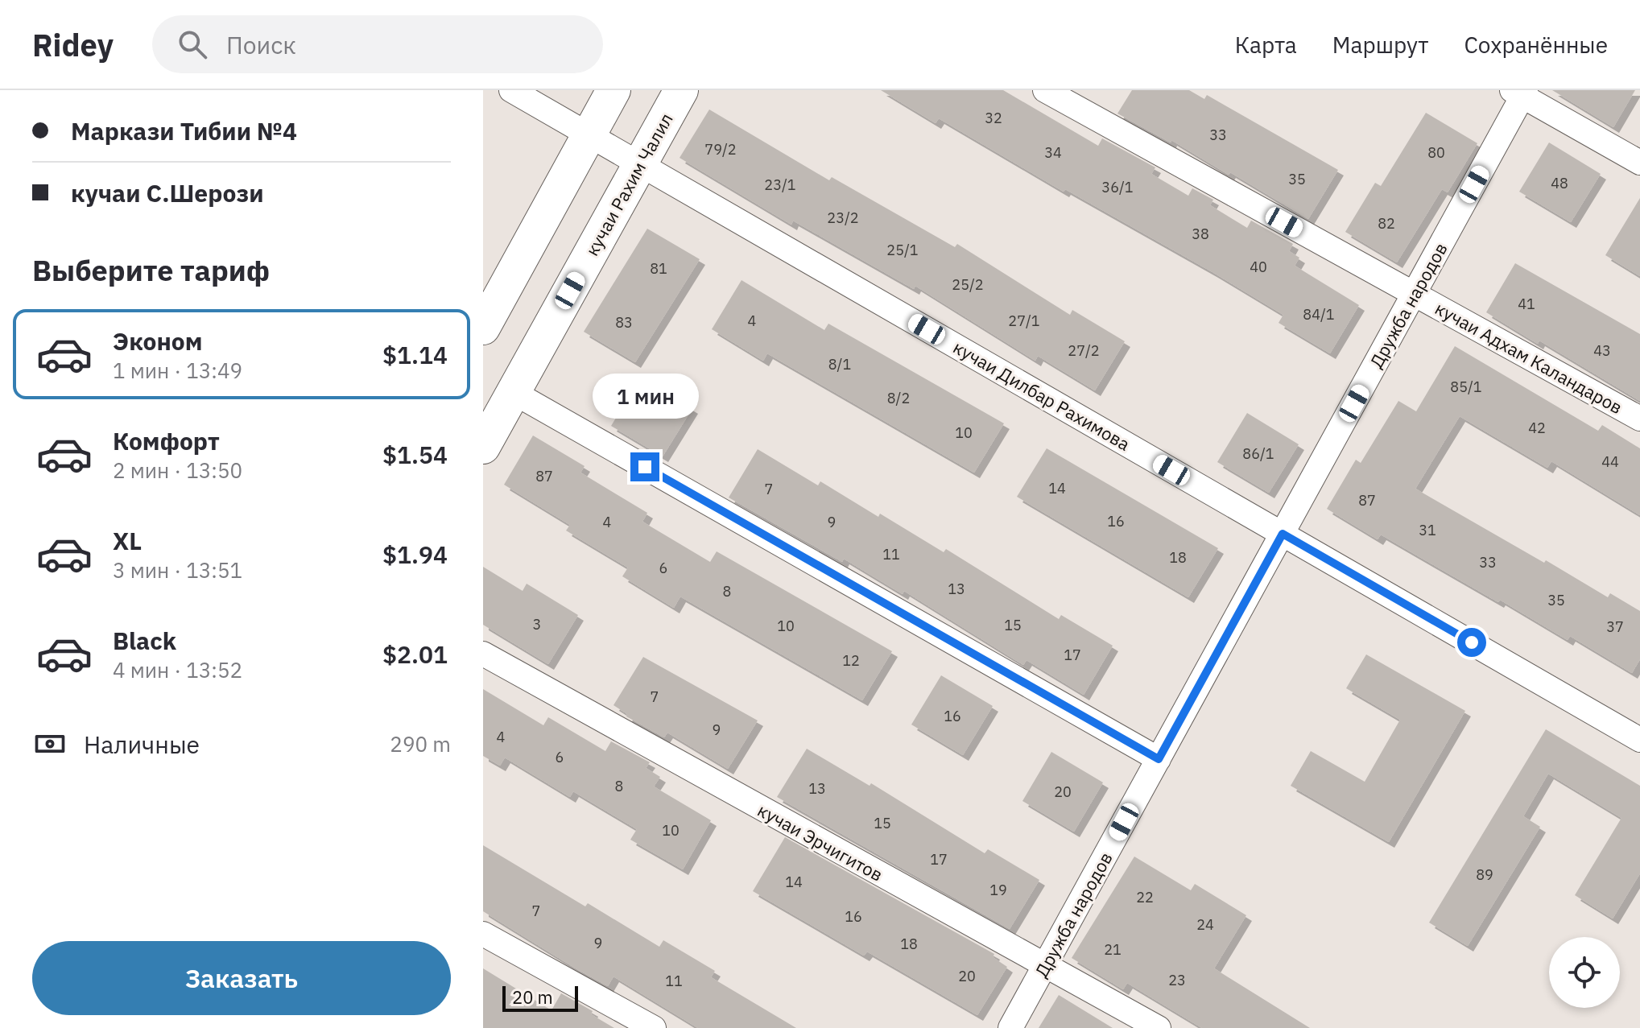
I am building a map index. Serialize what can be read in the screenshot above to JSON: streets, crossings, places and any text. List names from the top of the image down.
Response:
{
  "streets": {
    "main road": ["кучаи Рахим Чалил"],
    "street": [
      "Дружба народов",
      "кучаи Адхам Каландаров",
      "кучаи Дилбар Рахимова",
      "кучаи Эрчигитов"
    ]
  },
  "crossings": [
    ["кучаи Рахим Чалил", "кучаи Дилбар Рахимова"],
    ["Дружба народов", "кучаи Адхам Каландаров"],
    ["Дружба народов", "кучаи Дилбар Рахимова"],
    ["Дружба народов", "кучаи Эрчигитов"]
  ],
  "house_numbers": [
    "32",
    "33",
    "79/2",
    "34",
    "80",
    "35",
    "48",
    "23/1",
    "36/1",
    "23/2",
    "82",
    "38",
    "25/1",
    "40",
    "81",
    "25/2",
    "41",
    "84/1",
    "4",
    "27/1",
    "83",
    "27/2",
    "43",
    "8/1",
    "85/1",
    "8/2",
    "42",
    "10",
    "86/1",
    "44",
    "87",
    "14",
    "7",
    "87",
    "16",
    "4",
    "9",
    "31",
    "11",
    "18",
    "33",
    "6",
    "13",
    "8",
    "35",
    "3",
    "15",
    "10",
    "37",
    "17",
    "12",
    "7",
    "16",
    "9",
    "4",
    "6",
    "8",
    "13",
    "20",
    "15",
    "10",
    "17",
    "89",
    "14",
    "19",
    "22",
    "7",
    "16",
    "24",
    "9",
    "18",
    "21",
    "20",
    "23",
    "11"
  ],
  "scale_bar": "20 m",
  "page": {
    "header": "Ridey",
    "search": "Поиск",
    "nav": ["Карта", "Маршрут", "Сохранённые"],
    "banner": ["Маркази Тибии №4", "кучаи С.Шерози"],
    "heading": "Выберите тариф",
    "list": [
      {
        "name": "Эконом",
        "note": "1 мин · 13:49",
        "value": "$1.14"
      },
      {
        "name": "Комфорт",
        "note": "2 мин · 13:50",
        "value": "$1.54"
      },
      {
        "name": "XL",
        "note": "3 мин · 13:51",
        "value": "$1.94"
      },
      {
        "name": "Black",
        "note": "4 мин · 13:52",
        "value": "$2.01"
      }
    ],
    "bubble": "1 мин",
    "pay": ["Наличные", "290 m"],
    "buttons": "Заказать",
    "scale": "20 m"
  }
}
